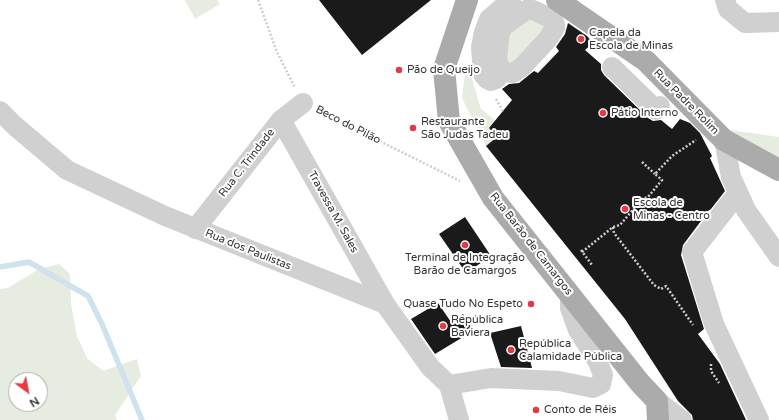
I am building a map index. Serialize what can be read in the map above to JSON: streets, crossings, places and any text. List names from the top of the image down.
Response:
{
  "streets": {
    "main road": ["Rua Padre Rolim", "Rua Barão de Camargos"],
    "street": ["Rua C. Trindade", "Travessa M. Sales", "Rua dos Paulistas"],
    "path": ["Beco do Pilão"]
  },
  "crossings": [
    ["Beco do Pilão", "Rua C. Trindade"],
    ["Rua C. Trindade", "Travessa M. Sales"],
    ["Rua C. Trindade", "Rua dos Paulistas"],
    ["Travessa M. Sales", "Rua dos Paulistas"]
  ],
  "places": [
    "Capela da Escola de Minas",
    "Pão de Queijo",
    "Pátio Interno",
    "Restaurante São Judas Tadeu",
    "Escola de Minas - Centro",
    "Terminal de Integração Barão de Camargos",
    "Quase Tudo No Espeto",
    "República Baviera",
    "República Calamidade Pública",
    "Conto de Réis"
  ],
  "north": "bottom right"
}
